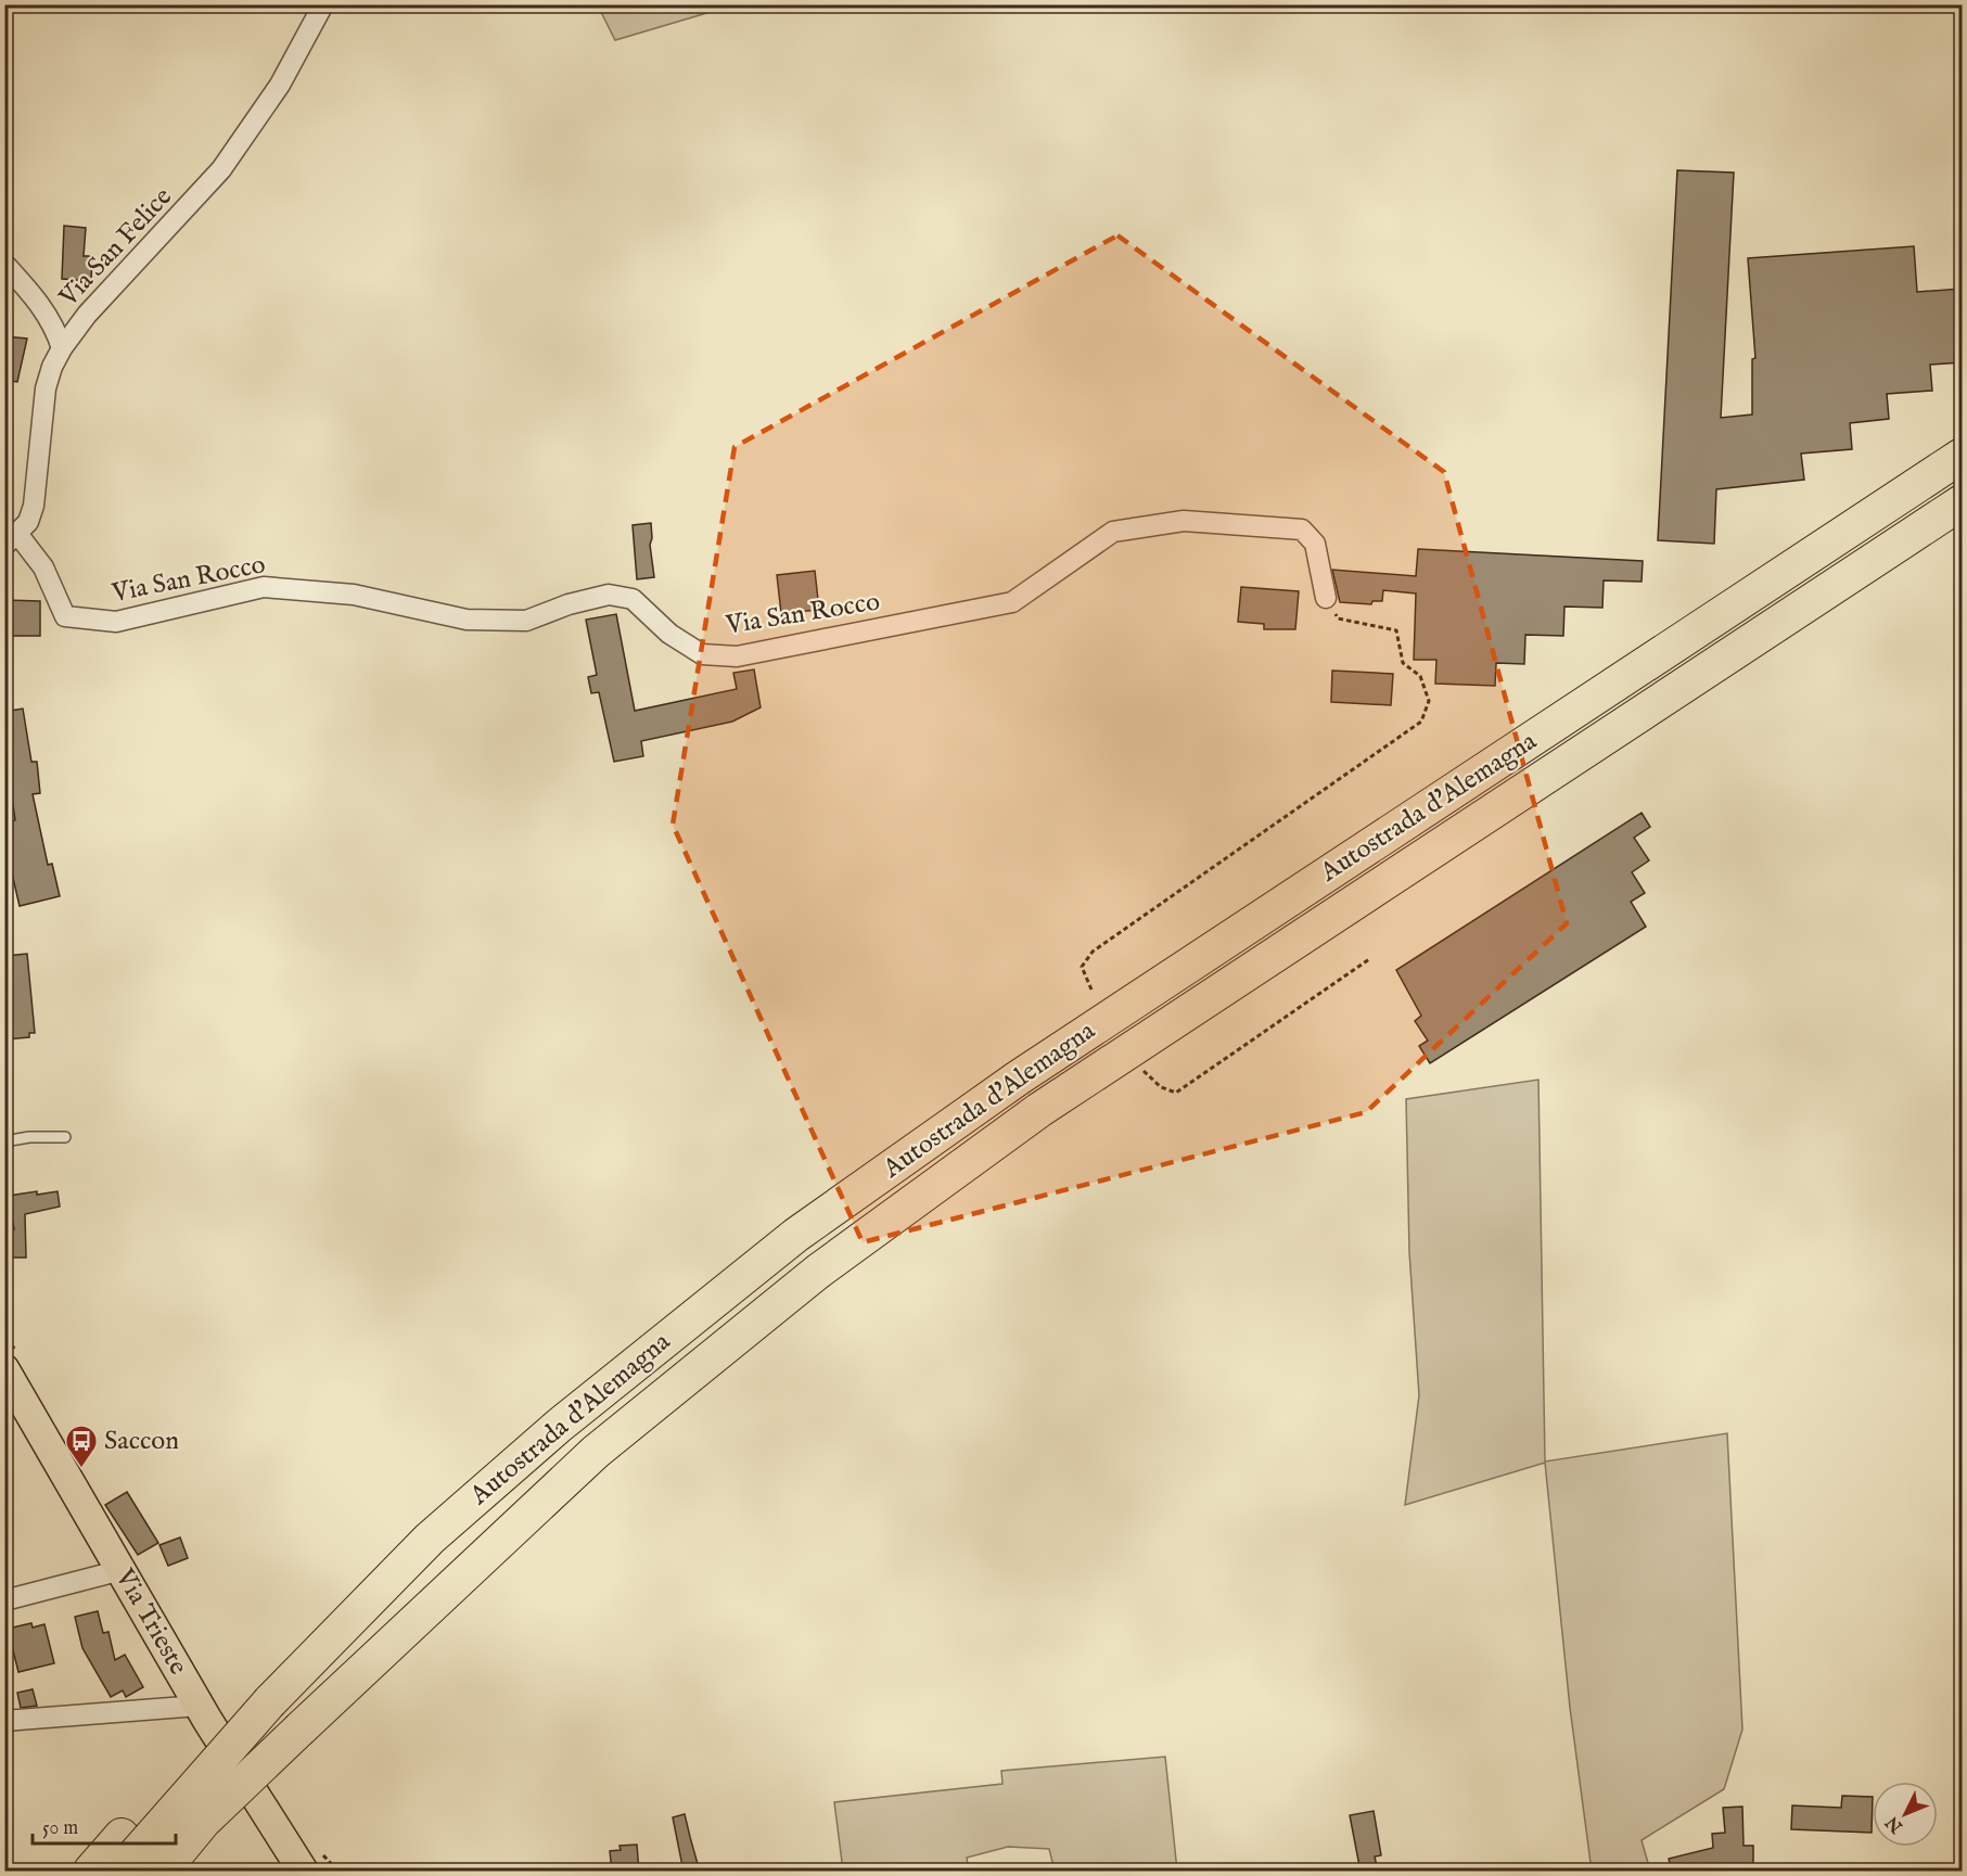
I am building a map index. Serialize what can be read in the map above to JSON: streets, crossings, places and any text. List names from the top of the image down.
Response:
{
  "streets": {
    "highway": ["Autostrada d'Alemagna"],
    "main road": ["Via Trieste"],
    "street": ["Via San Felice", "Via San Rocco"]
  },
  "crossings": [
    ["Via San Felice", "Via San Rocco"]
  ],
  "places": {
    "bus stop": ["Saccon"]
  },
  "scale_bar": "50 m",
  "north": "bottom left"
}
